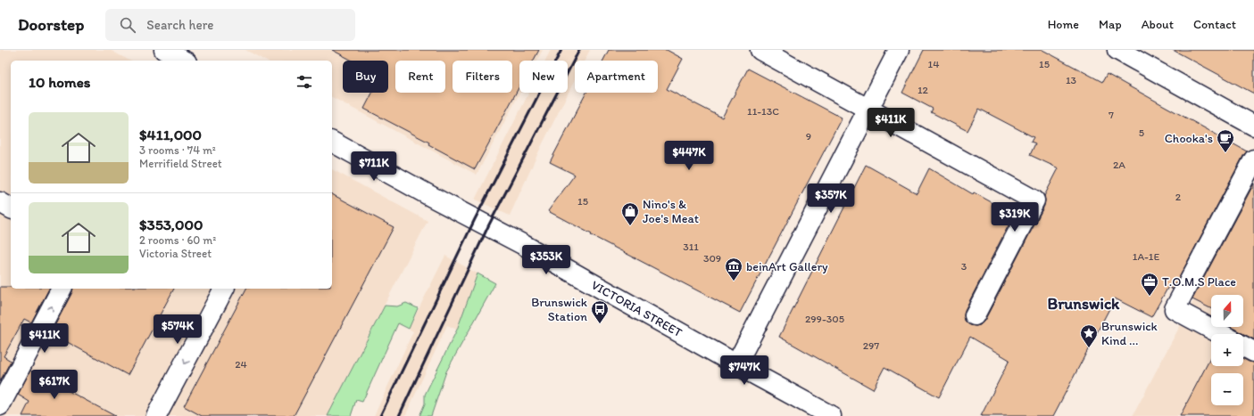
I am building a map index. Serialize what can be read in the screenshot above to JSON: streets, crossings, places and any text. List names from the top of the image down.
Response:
{
  "streets": {
    "street": ["VICTORIA STREET"]
  },
  "districts": ["Brunswick"],
  "places": {
    "cafe": ["Chooka's"],
    "shop": ["Nino's & Joe's Meat"],
    "museum": ["beinArt Gallery"],
    "office": ["T.O.M.S Place"],
    "bus stop": ["Brunswick Station"],
    "place": ["Brunswick Kind ..."]
  },
  "house_numbers": [
    "14",
    "15",
    "13",
    "12",
    "11-13C",
    "7",
    "5",
    "9",
    "2A",
    "2",
    "15",
    "311",
    "1A-1E",
    "309",
    "3",
    "299-305",
    "297",
    "24"
  ],
  "north": "top",
  "page": {
    "header": "Doorstep",
    "search": "Search here",
    "nav": [
      "Home",
      "Map",
      "About",
      "Contact"
    ],
    "chip": [
      "Buy",
      "Rent",
      "Filters",
      "New",
      "Apartment"
    ],
    "heading": "10 homes",
    "list": [
      {
        "name": "$411,000",
        "note": "3 rooms · 74 m² · Merrifield Street"
      },
      {
        "name": "$353,000",
        "note": "2 rooms · 60 m² · Victoria Street"
      }
    ],
    "price": [
      "$411K",
      "$447K",
      "$711K",
      "$357K",
      "$319K",
      "$353K",
      "$574K",
      "$411K",
      "$747K",
      "$617K"
    ],
    "map_buttons": ["+", "−"]
  }
}
